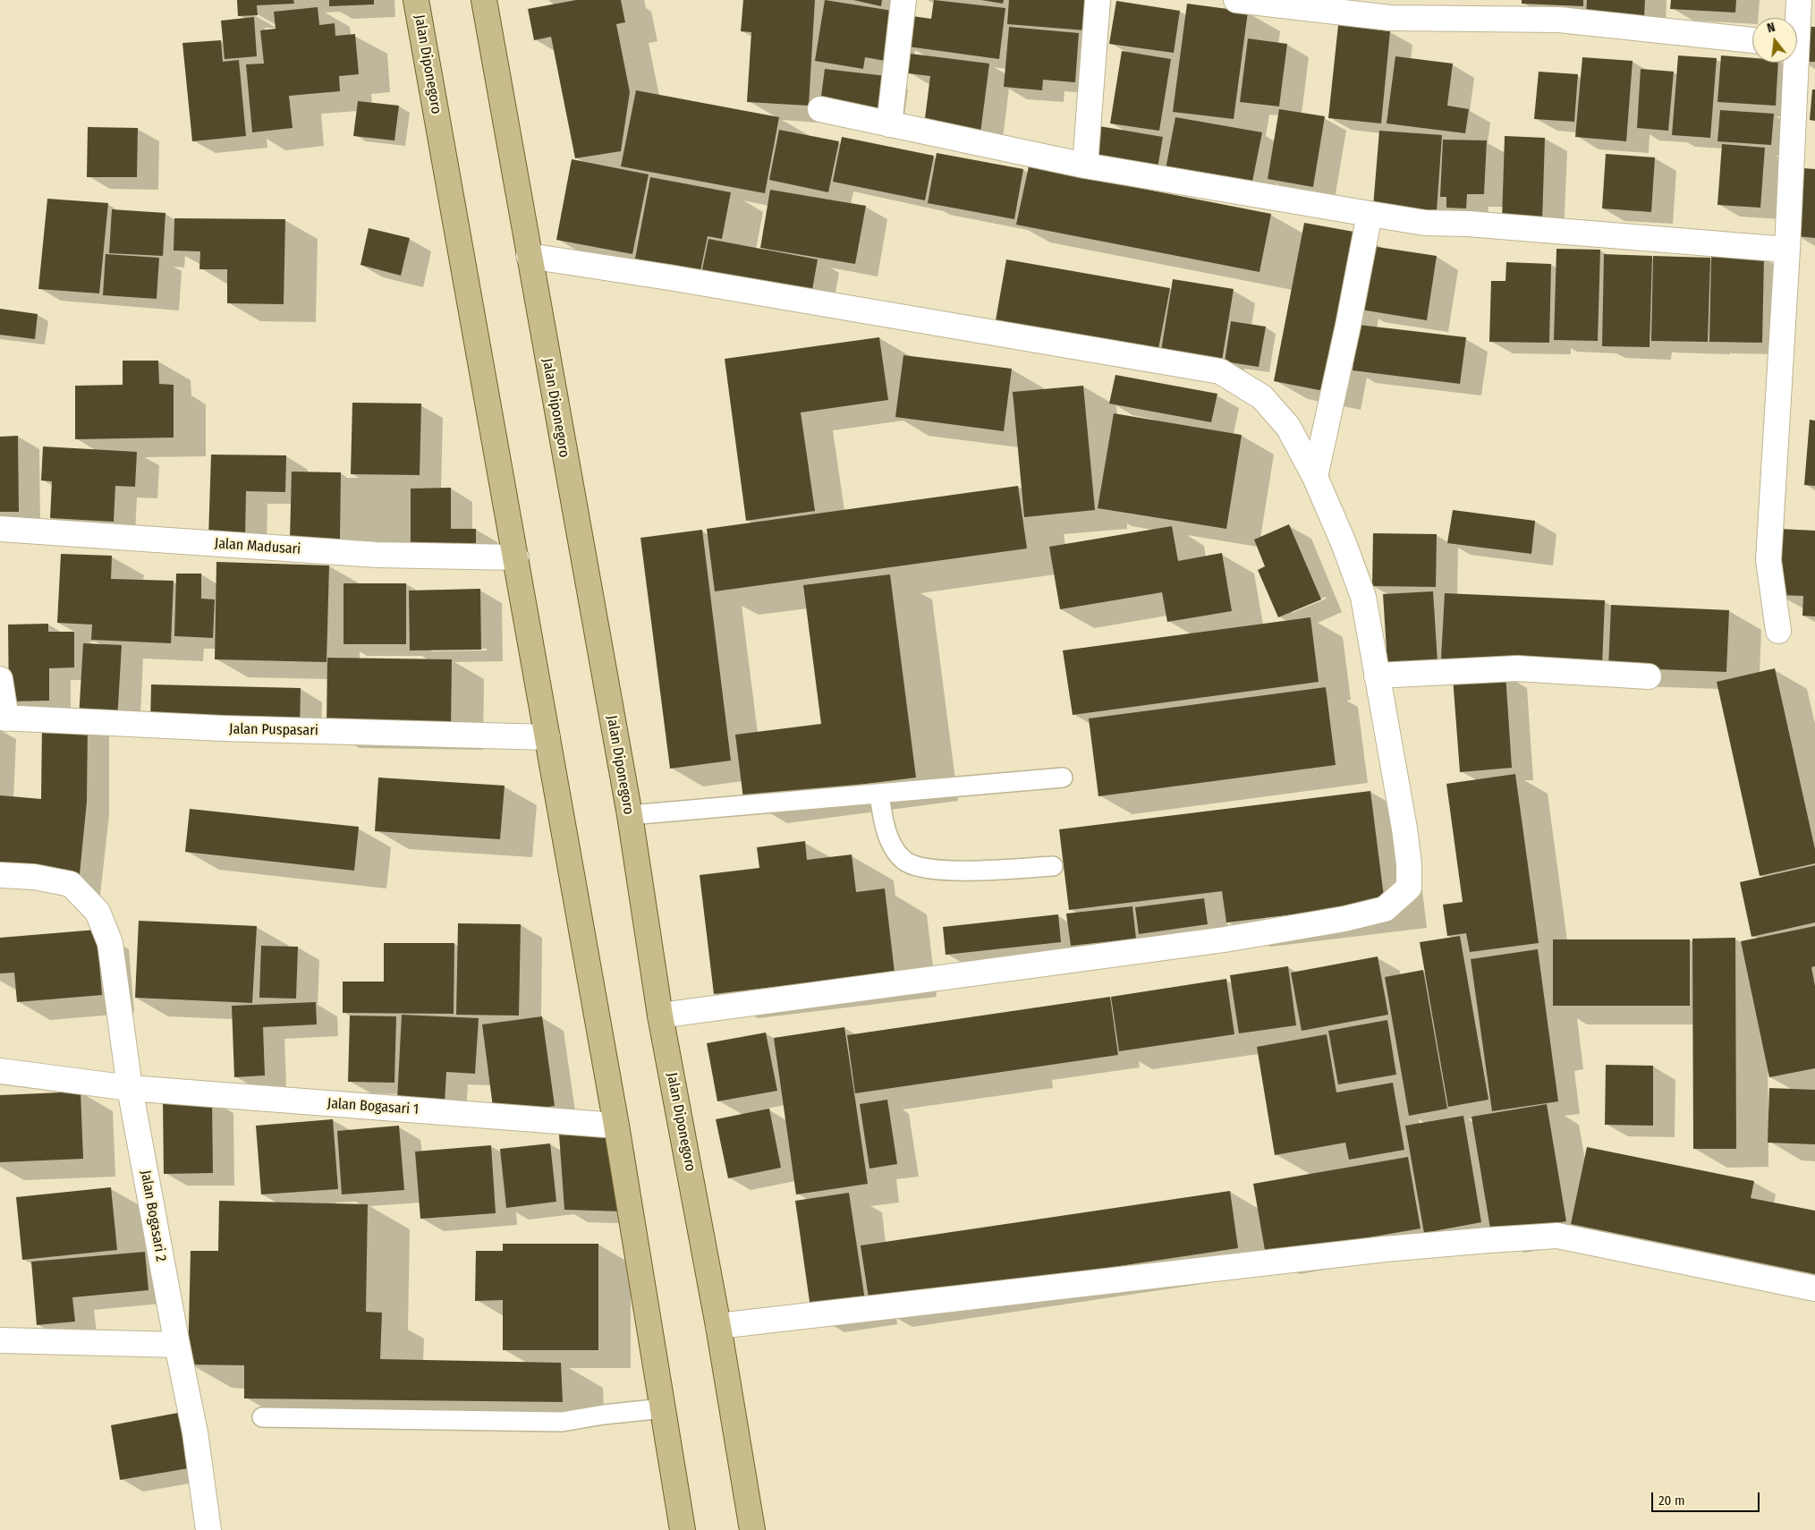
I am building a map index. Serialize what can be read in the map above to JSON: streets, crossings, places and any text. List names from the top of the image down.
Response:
{
  "streets": {
    "main road": ["Jalan Diponegoro"],
    "street": [
      "Jalan Madusari",
      "Jalan Puspasari",
      "Jalan Bogasari 1",
      "Jalan Bogasari 2"
    ]
  },
  "crossings": [
    ["Jalan Diponegoro", "Jalan Madusari"],
    ["Jalan Diponegoro", "Jalan Puspasari"],
    ["Jalan Diponegoro", "Jalan Bogasari 1"],
    ["Jalan Bogasari 1", "Jalan Bogasari 2"]
  ],
  "scale_bar": "20 m",
  "north": "top"
}
